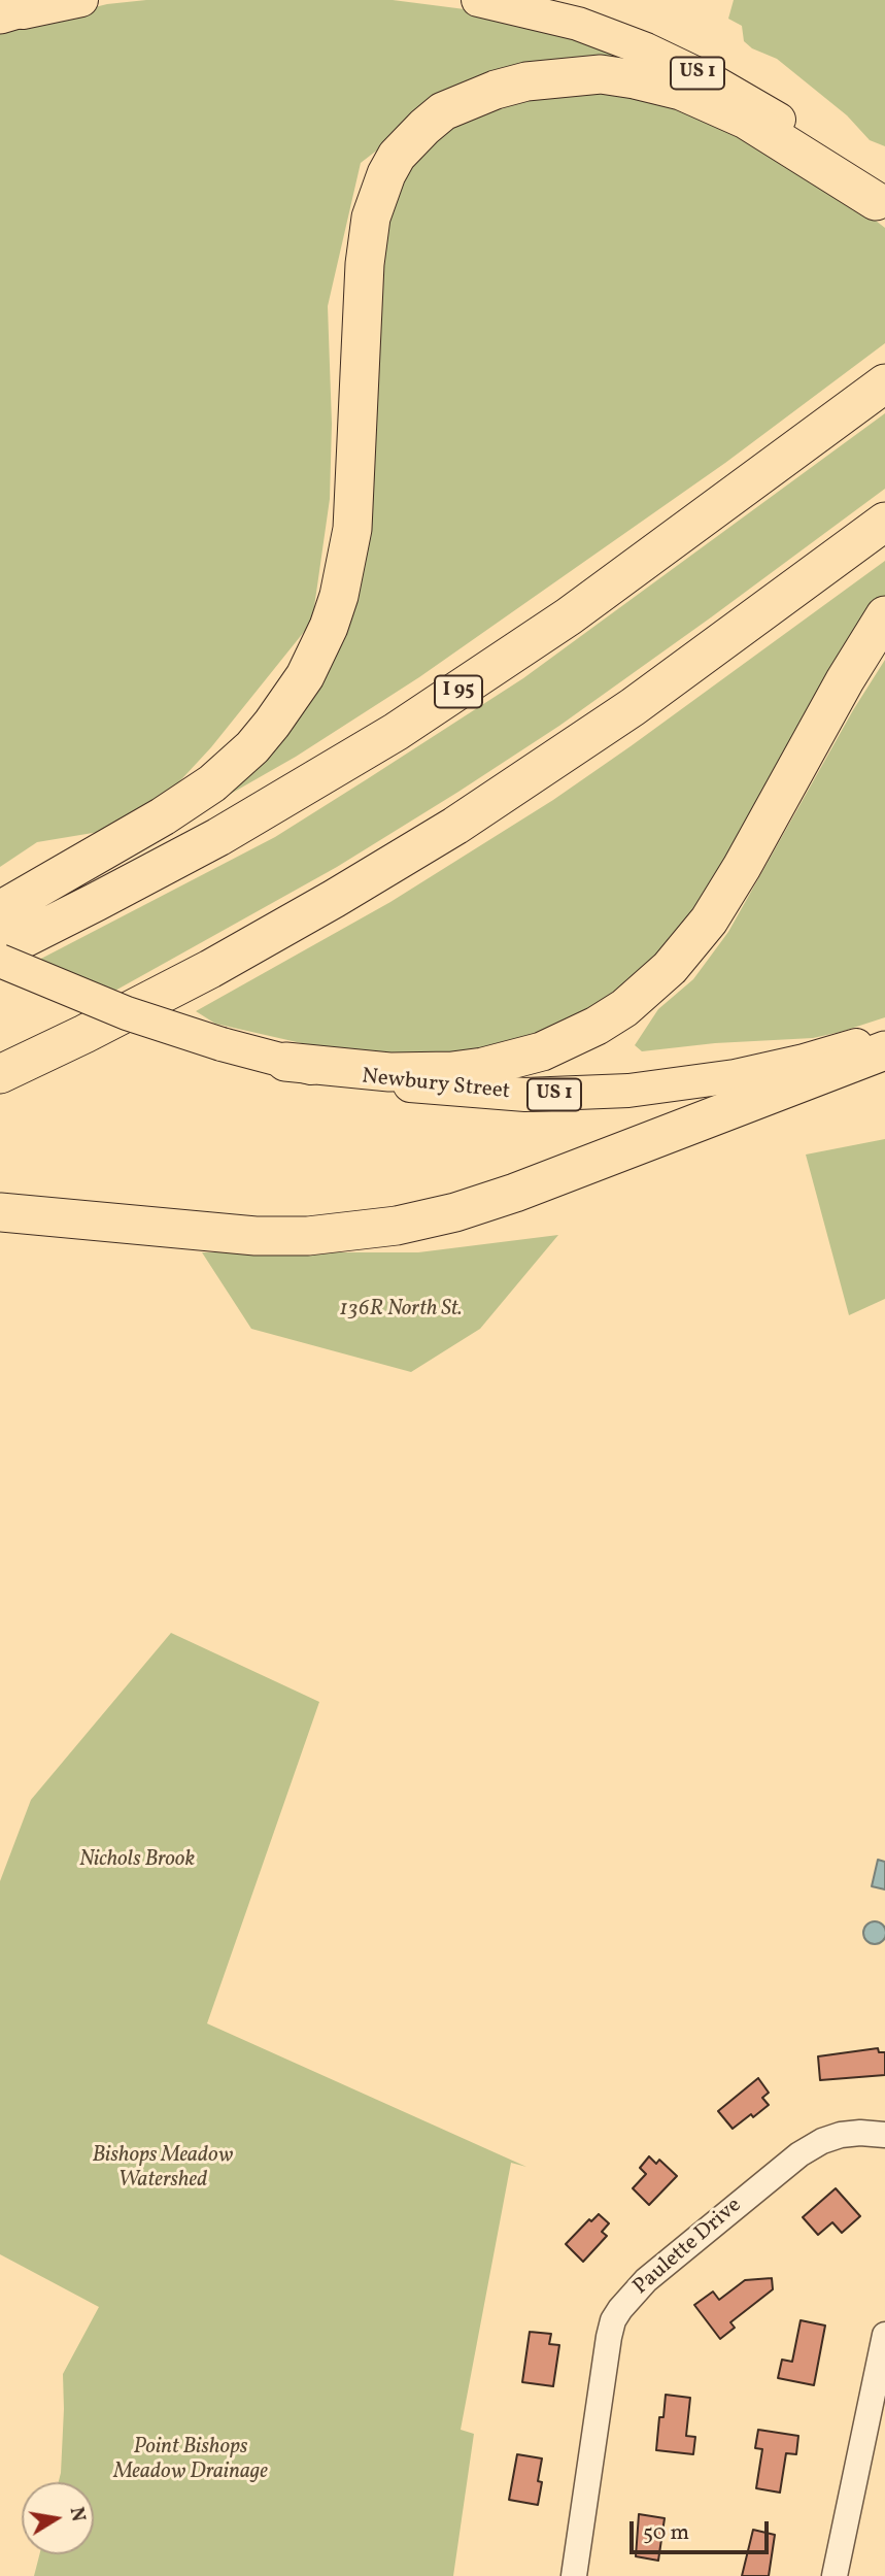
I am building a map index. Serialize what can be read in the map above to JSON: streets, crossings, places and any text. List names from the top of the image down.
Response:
{
  "streets": {
    "highway": ["I 95"],
    "main road": ["US 1", "Newbury Street"],
    "street": ["Paulette Drive"]
  },
  "parks": [
    "136R North St.",
    "Nichols Brook",
    "Bishops Meadow Watershed",
    "Point Bishops Meadow Drainage"
  ],
  "scale_bar": "50 m",
  "north": "right"
}
